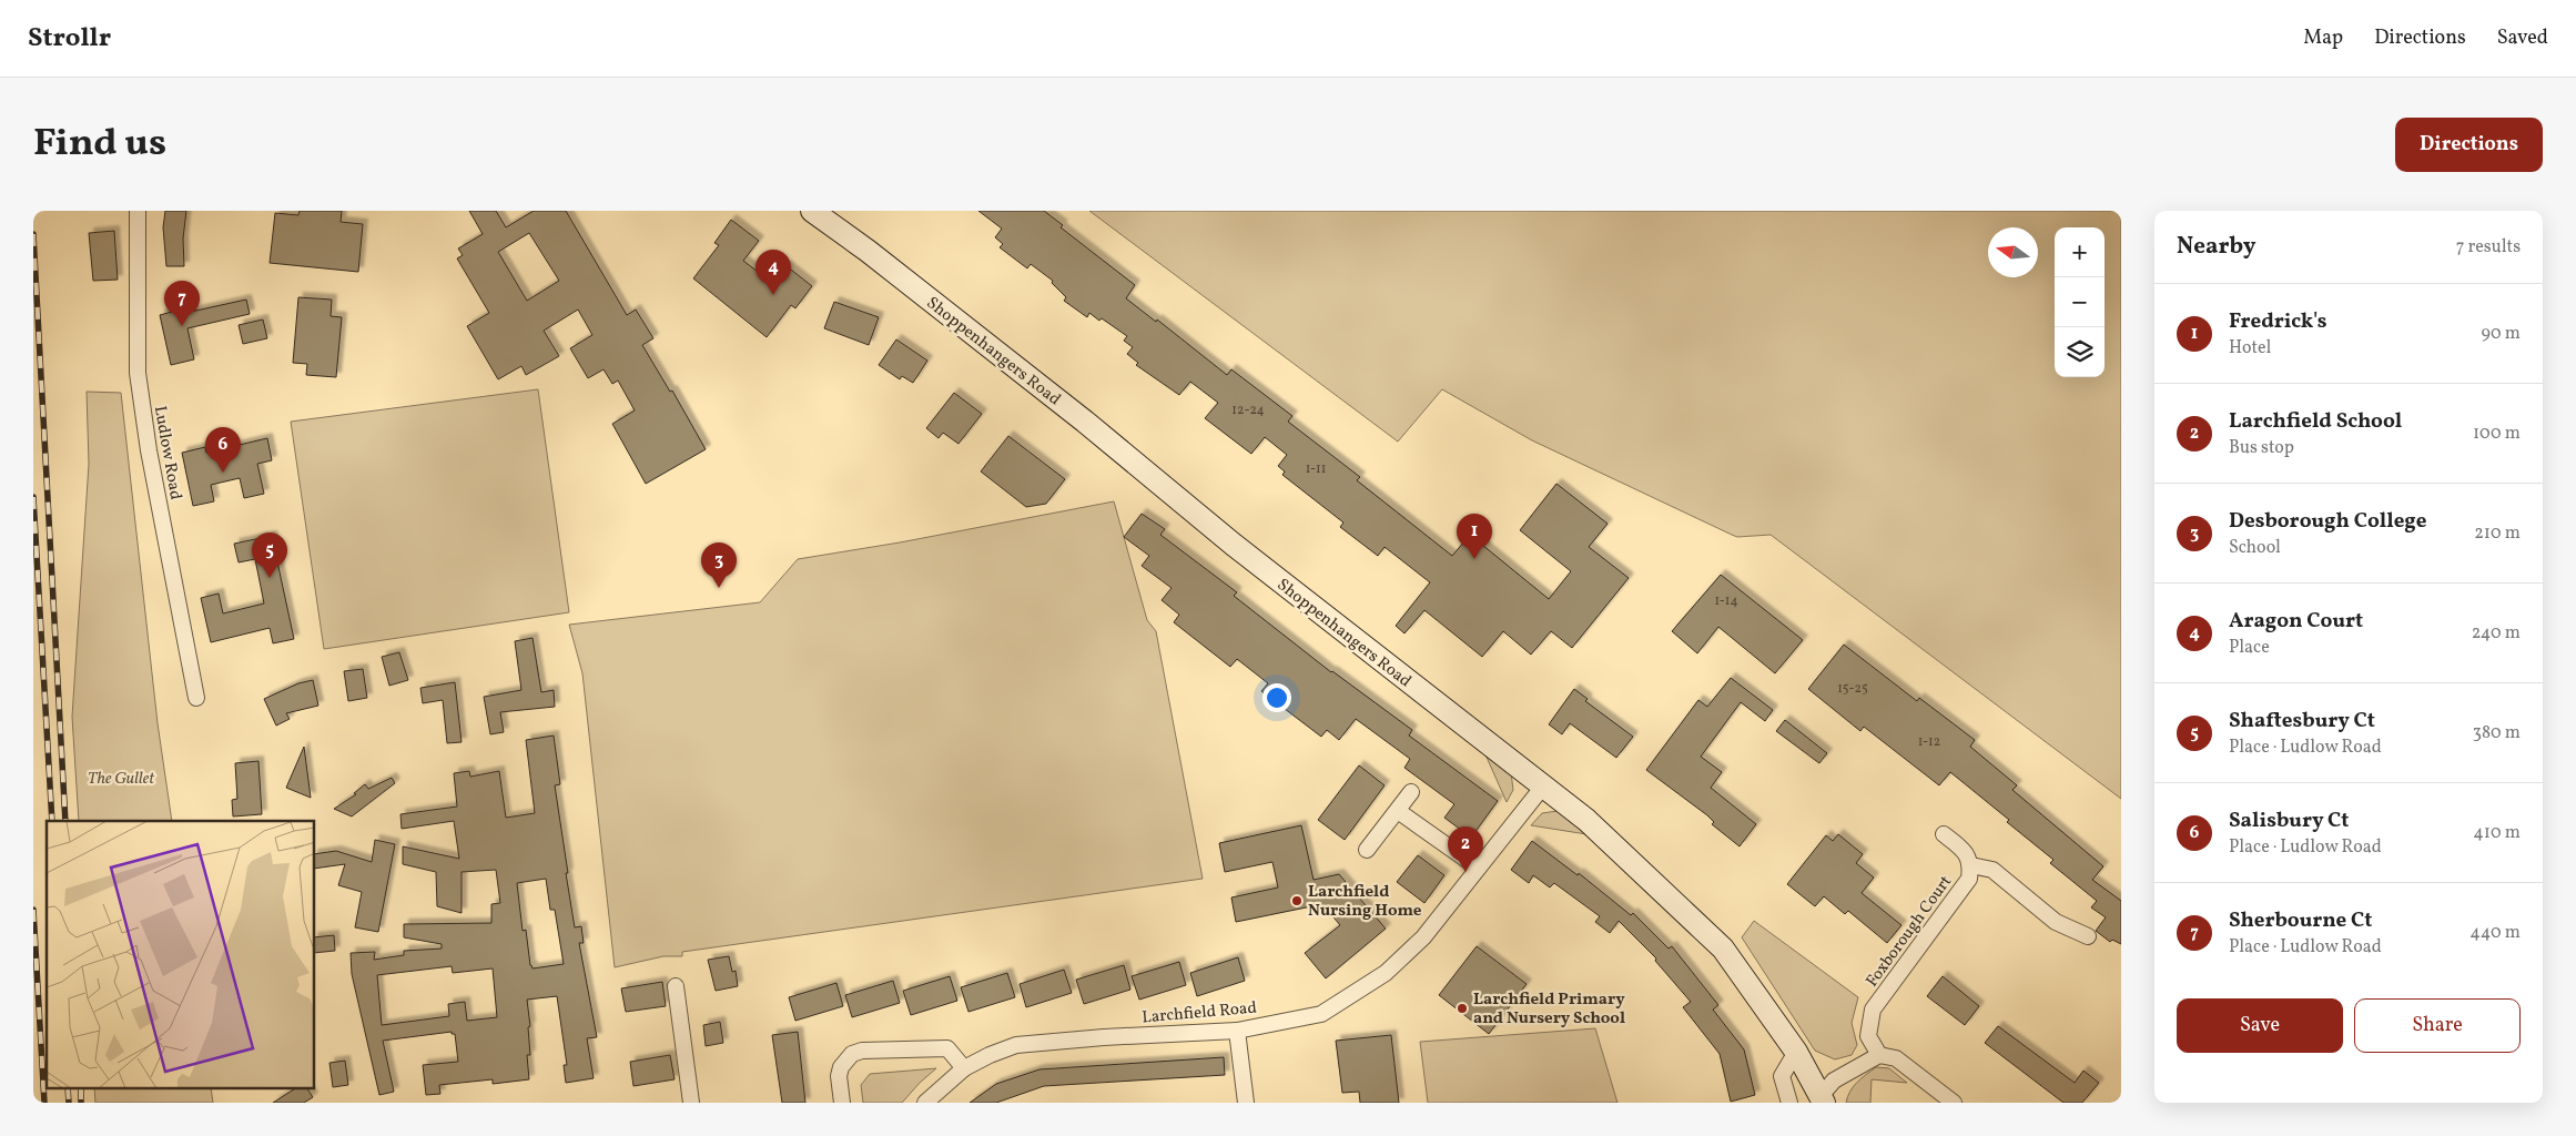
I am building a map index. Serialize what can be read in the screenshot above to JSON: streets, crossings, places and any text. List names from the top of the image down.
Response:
{
  "streets": {
    "street": [
      "Shoppenhangers Road",
      "Ludlow Road",
      "Foxborough Court",
      "Larchfield Road"
    ]
  },
  "crossings": [
    ["Shoppenhangers Road", "Larchfield Road"]
  ],
  "parks": ["The Gullet"],
  "places": ["Larchfield Nursing Home", "Larchfield Primary and Nursery School"],
  "house_numbers": [
    "12-24",
    "1-11",
    "1-14",
    "15-25",
    "1-12"
  ],
  "north": "left",
  "page": {
    "header": "Strollr",
    "nav": ["Map", "Directions", "Saved"],
    "title": "Find us",
    "buttons": [
      "Directions",
      ["Save", "Share"]
    ],
    "heading": ["Nearby", "7 results"],
    "map_buttons": ["+", "−"],
    "pins": [
      "4",
      "7",
      "6",
      "1",
      "5",
      "3",
      "2"
    ],
    "list": [
      {
        "mark": "1",
        "name": "Fredrick's",
        "note": "Hotel",
        "value": "90 m"
      },
      {
        "mark": "2",
        "name": "Larchfield School",
        "note": "Bus stop",
        "value": "100 m"
      },
      {
        "mark": "3",
        "name": "Desborough College",
        "note": "School",
        "value": "210 m"
      },
      {
        "mark": "4",
        "name": "Aragon Court",
        "note": "Place",
        "value": "240 m"
      },
      {
        "mark": "5",
        "name": "Shaftesbury Ct",
        "note": "Place · Ludlow Road",
        "value": "380 m"
      },
      {
        "mark": "6",
        "name": "Salisbury Ct",
        "note": "Place · Ludlow Road",
        "value": "410 m"
      },
      {
        "mark": "7",
        "name": "Sherbourne Ct",
        "note": "Place · Ludlow Road",
        "value": "440 m"
      }
    ]
  }
}
